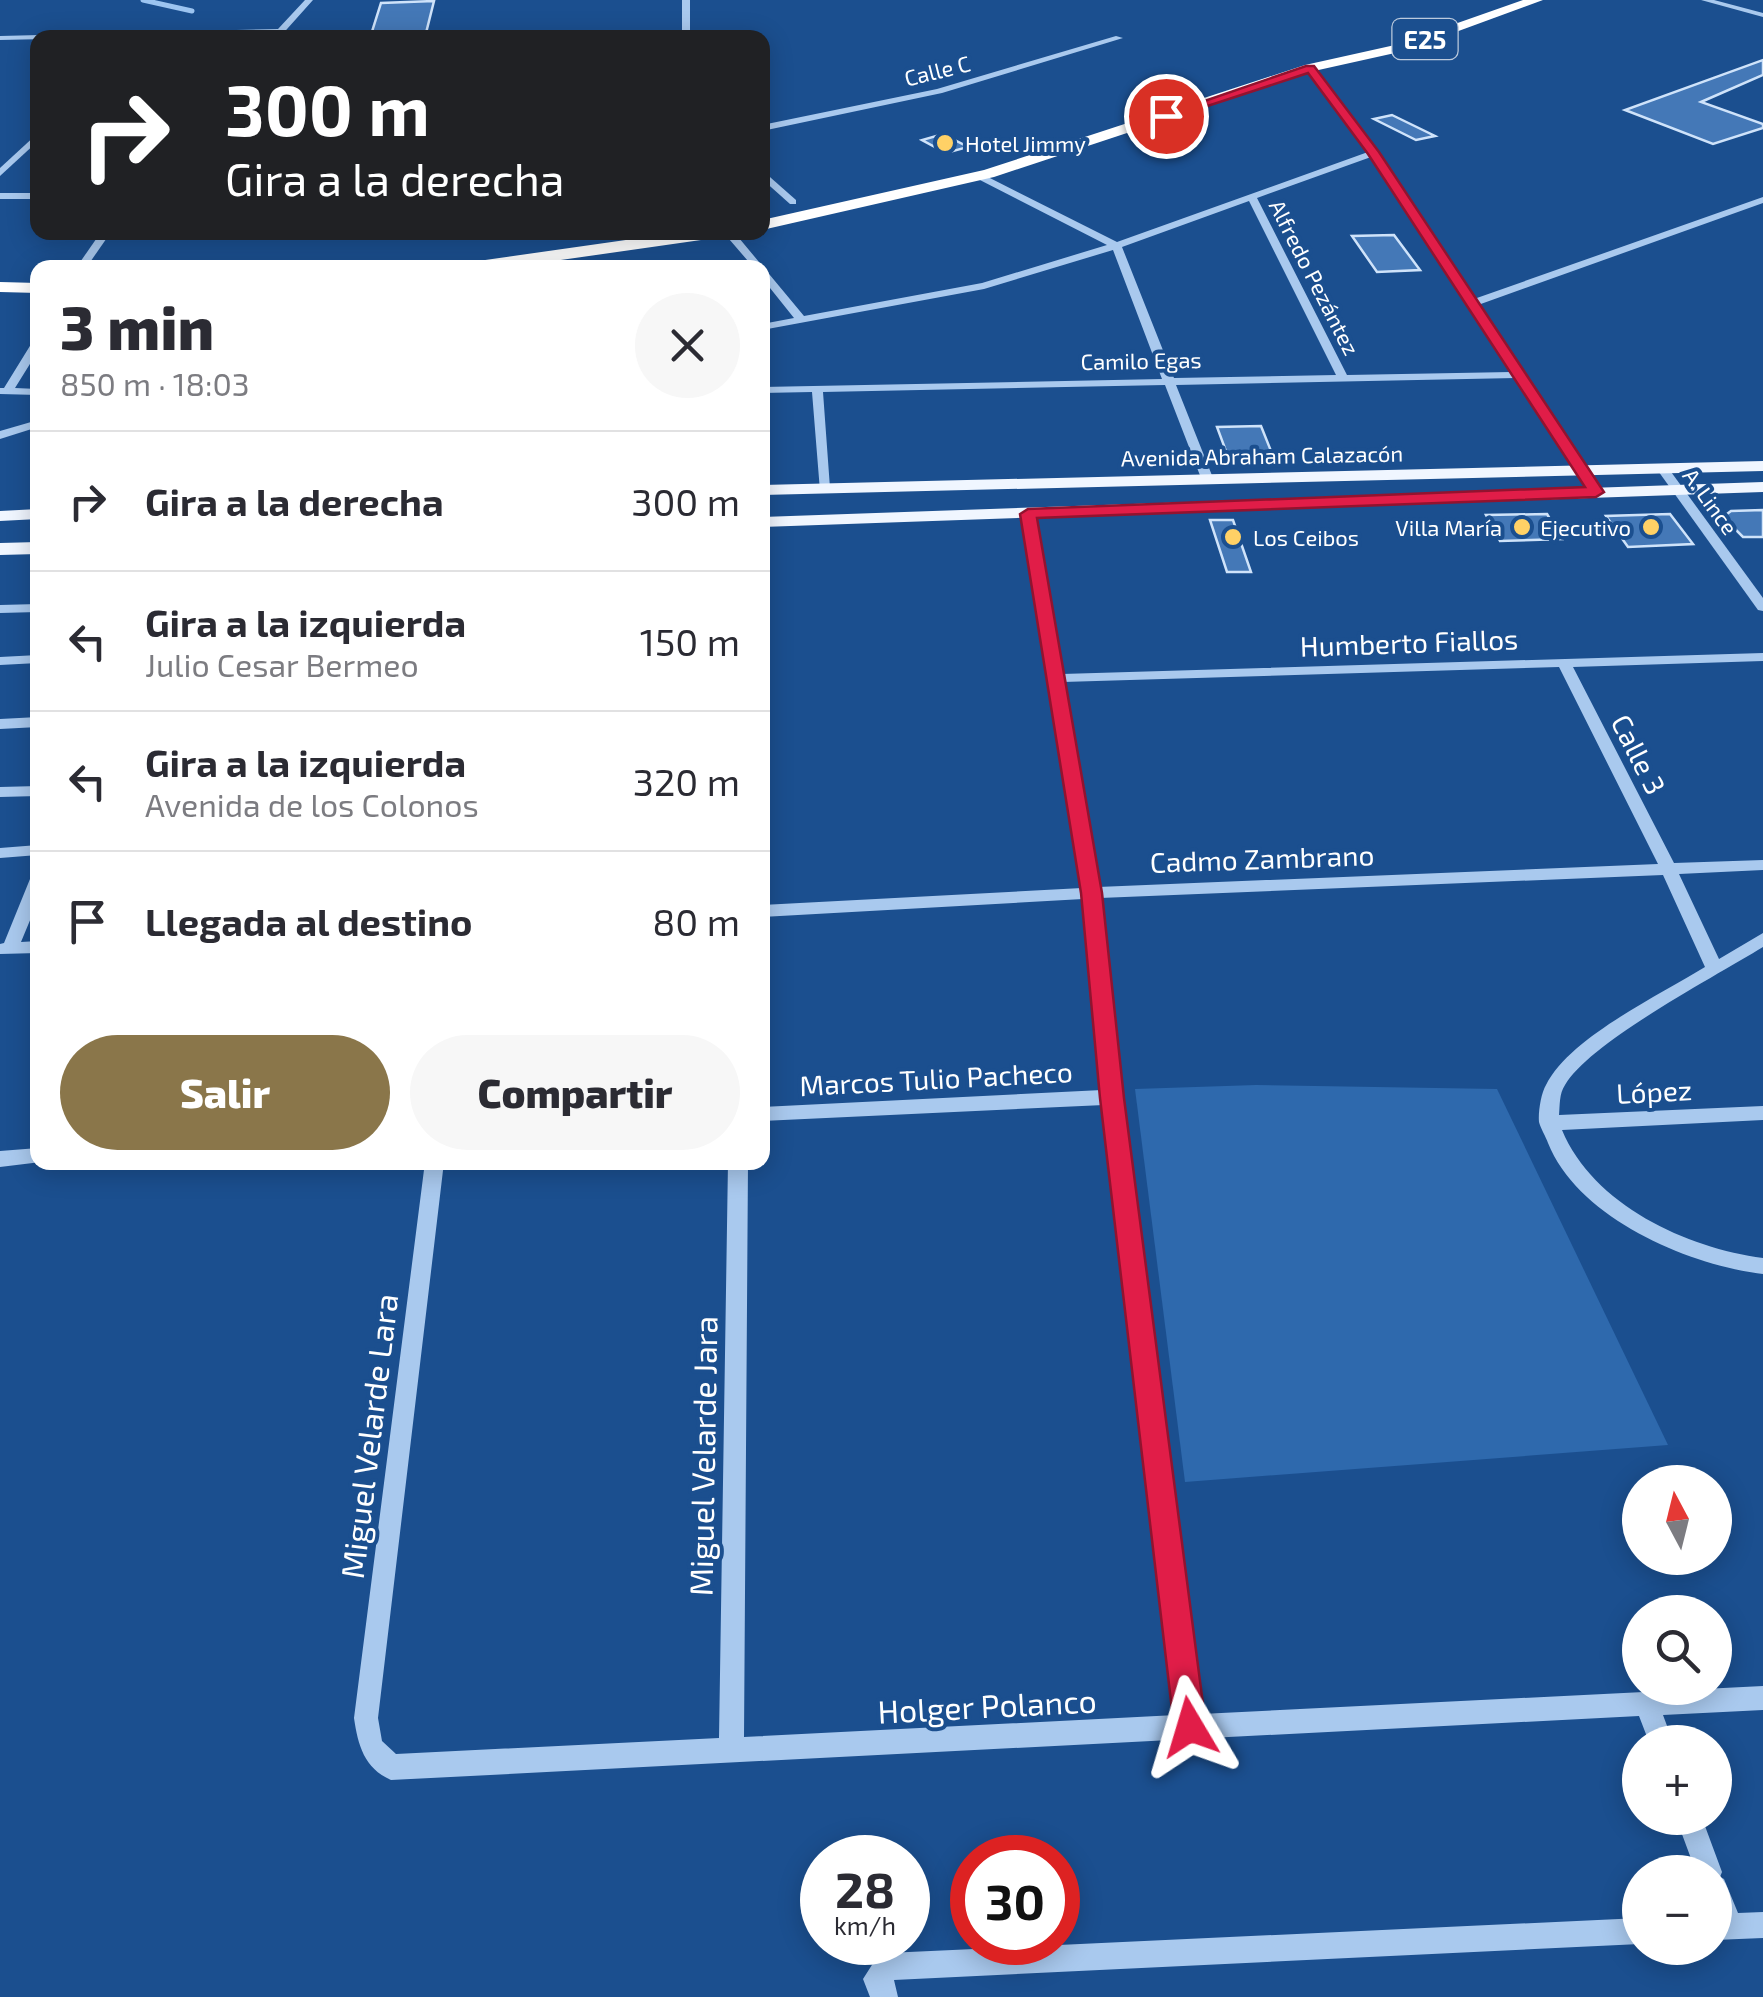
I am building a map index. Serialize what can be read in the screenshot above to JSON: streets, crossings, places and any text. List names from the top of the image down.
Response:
{
  "streets": {
    "highway": ["E25"],
    "main road": ["Avenida Abraham Calazacón"],
    "street": [
      "Calle C",
      "Alfredo Pezántez",
      "Camilo Egas",
      "A. Lince",
      "Humberto Fiallos",
      "Calle 3",
      "Cadmo Zambrano",
      "Marcos Tulio Pacheco",
      "López",
      "Miguel Velarde Lara",
      "Miguel Velarde Jara",
      "Holger Polanco"
    ]
  },
  "crossings": [
    ["Alfredo Pezántez", "Camilo Egas"],
    ["Avenida Abraham Calazacón", "A. Lince"],
    ["Humberto Fiallos", "Calle 3"],
    ["Calle 3", "Cadmo Zambrano"],
    ["Miguel Velarde Lara", "Holger Polanco"],
    ["Miguel Velarde Jara", "Holger Polanco"]
  ],
  "places": [
    "Hotel Jimmy",
    "Villa María",
    "Ejecutivo",
    "Los Ceibos"
  ],
  "north": "top",
  "page": {
    "turn": ["300 m", "Gira a la derecha"],
    "heading": ["3 min", "850 m · 18:03"],
    "list": [
      {
        "name": "Gira a la derecha",
        "value": "300 m"
      },
      {
        "name": "Gira a la izquierda",
        "note": "Julio Cesar Bermeo",
        "value": "150 m"
      },
      {
        "name": "Gira a la izquierda",
        "note": "Avenida de los Colonos",
        "value": "320 m"
      },
      {
        "name": "Llegada al destino",
        "value": "80 m"
      }
    ],
    "buttons": ["Salir", "Compartir"],
    "map_buttons": ["+", "−"],
    "speed": "28 km/h",
    "limit": "30"
  }
}
